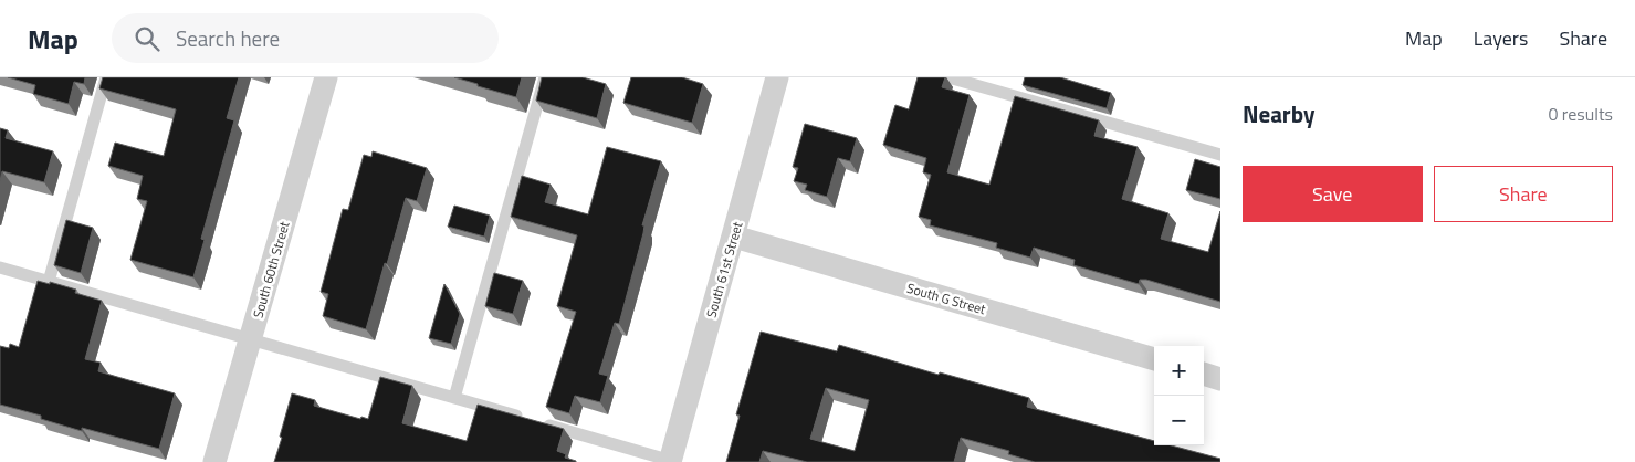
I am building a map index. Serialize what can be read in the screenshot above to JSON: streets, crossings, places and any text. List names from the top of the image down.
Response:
{
  "streets": {
    "street": ["South 60th Street", "South 61st Street", "South G Street"]
  },
  "crossings": [
    ["South 61st Street", "South G Street"]
  ],
  "page": {
    "header": "Map",
    "search": "Search here",
    "nav": ["Map", "Layers", "Share"],
    "heading": ["Nearby", "0 results"],
    "buttons": ["Save", "Share"],
    "map_buttons": ["+", "−"]
  }
}
